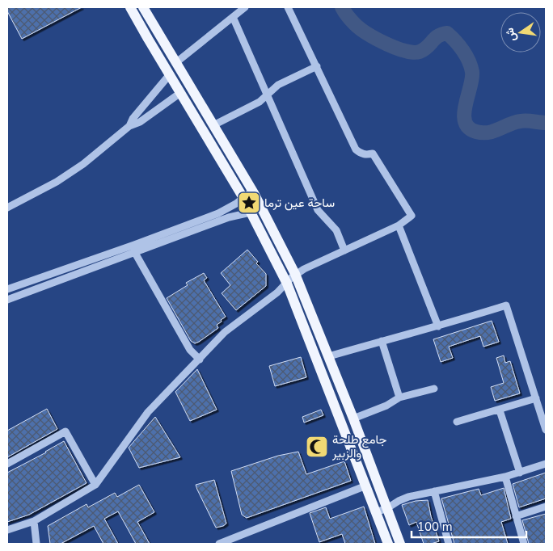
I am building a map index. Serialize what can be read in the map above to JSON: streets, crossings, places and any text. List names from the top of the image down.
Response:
{
  "places": {
    "place": ["ساحة عين ترما"],
    "mosque": ["جامع طلحة والزبير"]
  },
  "scale_bar": "100 m",
  "north": "left"
}
